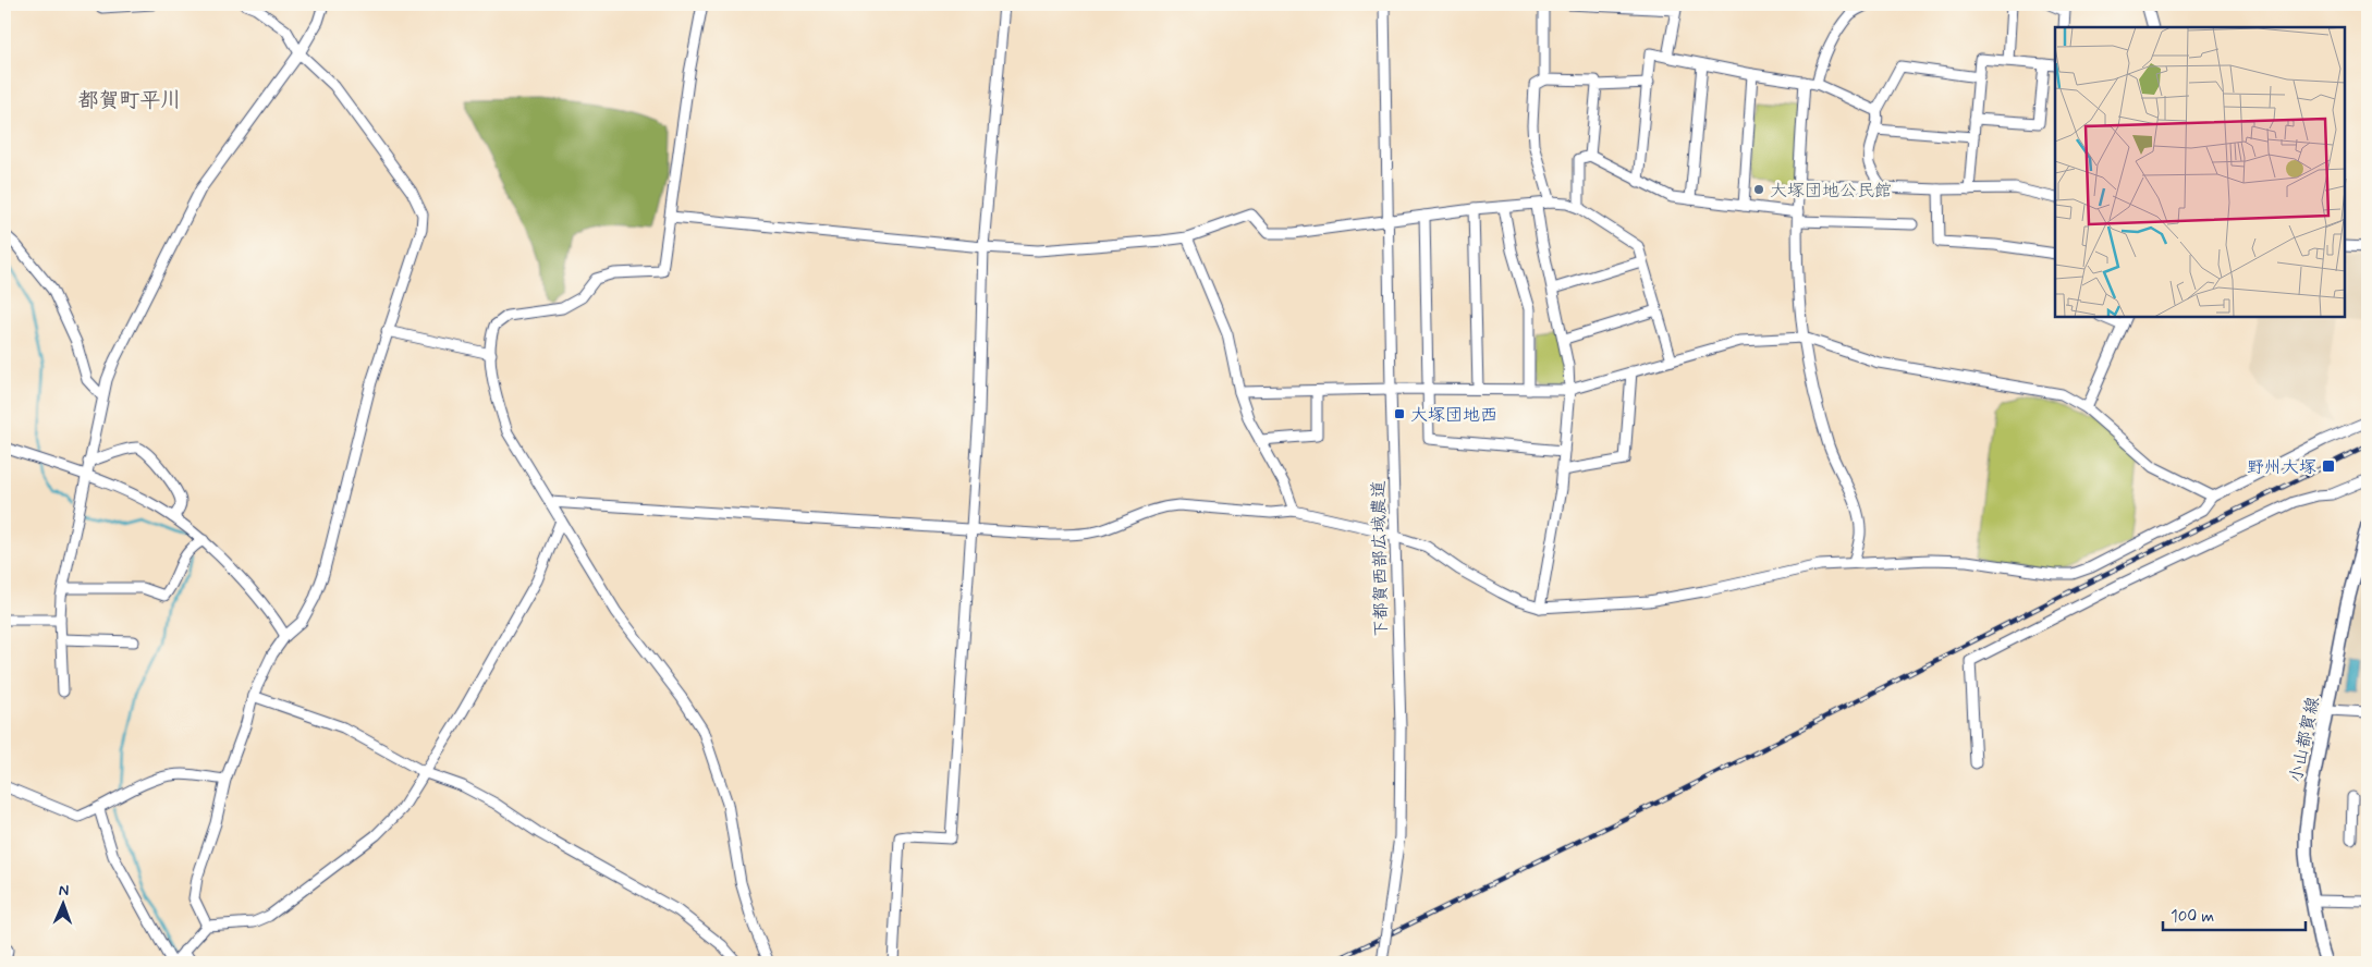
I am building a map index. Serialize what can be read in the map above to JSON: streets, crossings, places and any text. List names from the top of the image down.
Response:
{
  "streets": {
    "main road": ["小山都賀線"],
    "street": ["下都賀西部広域農道"]
  },
  "districts": ["都賀町平川"],
  "places": {
    "other": ["大塚団地公民館"],
    "transit": ["大塚団地西", "野州大塚"]
  },
  "scale_bar": "100 m",
  "north": "top"
}
